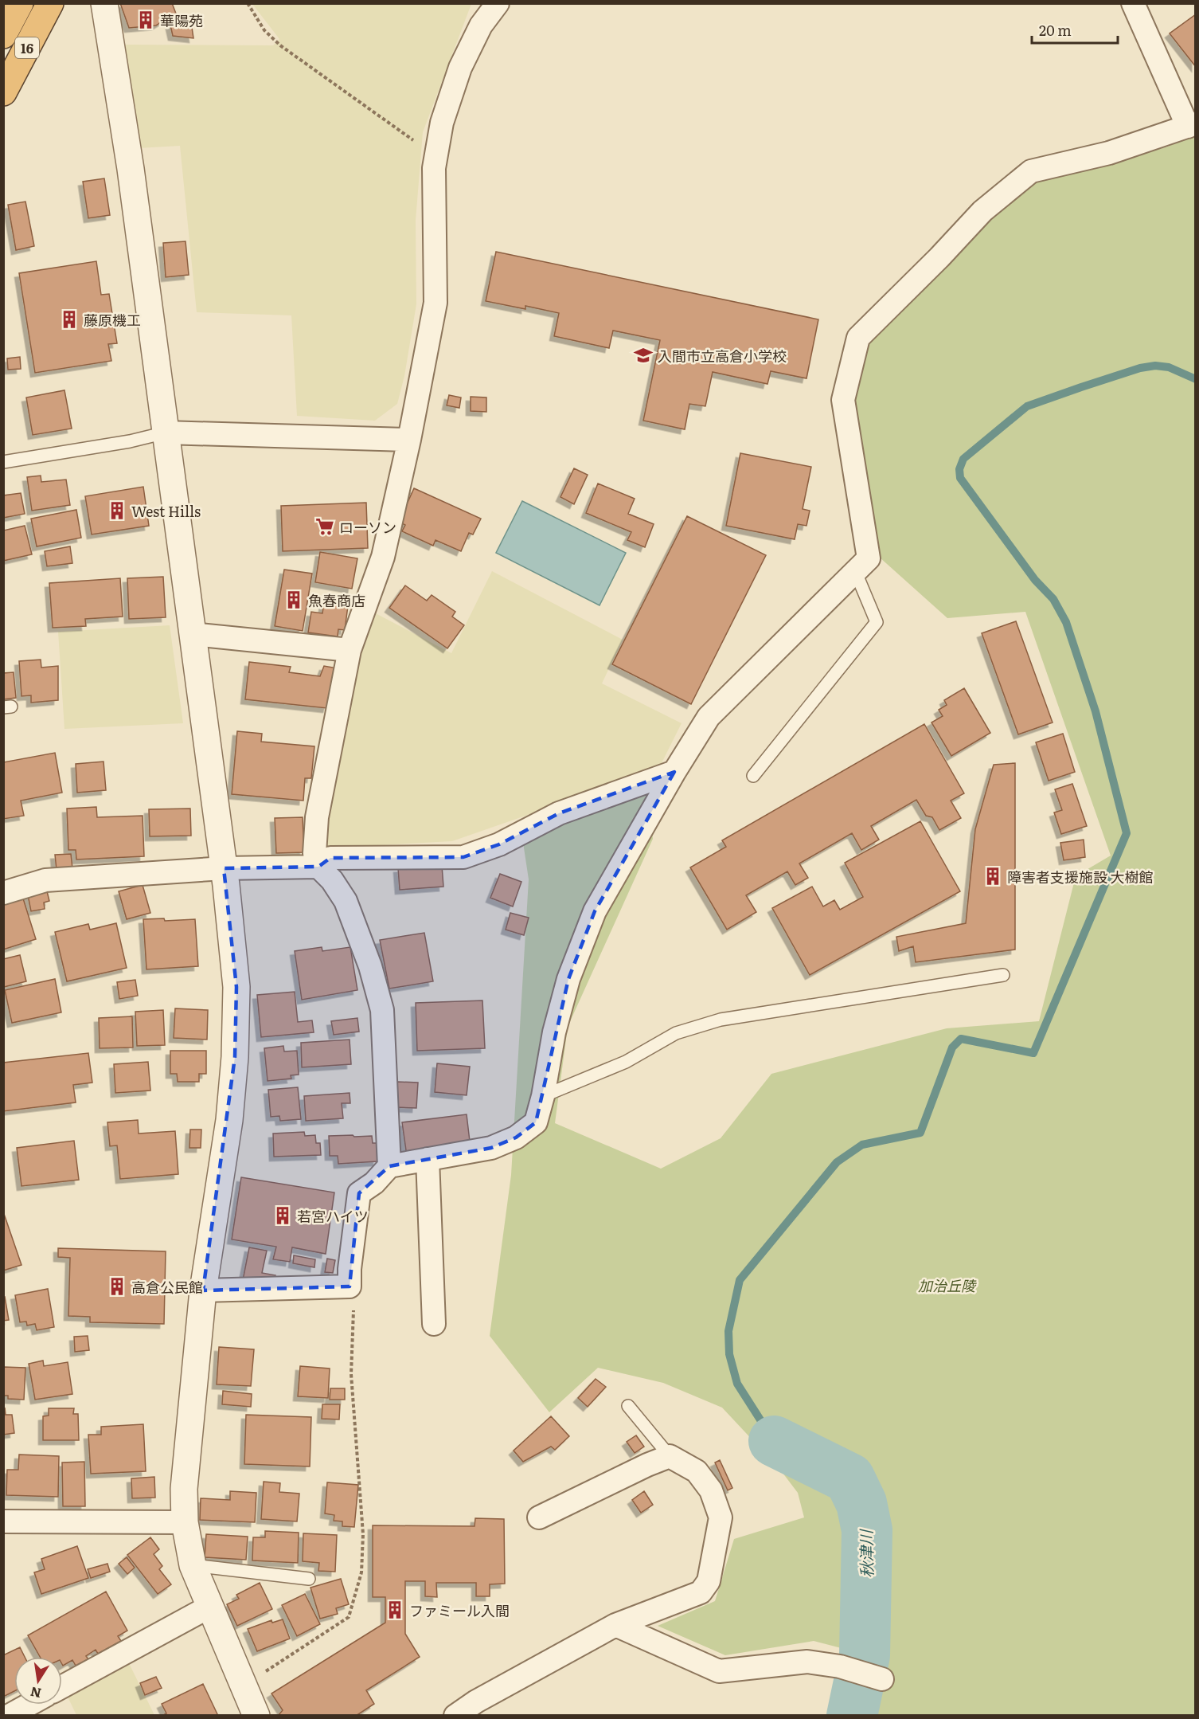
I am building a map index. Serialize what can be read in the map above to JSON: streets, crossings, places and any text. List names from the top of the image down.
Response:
{
  "streets": {
    "highway": ["16"]
  },
  "water": ["秋津川"],
  "parks": ["加治丘陵"],
  "places": {
    "building": [
      "華陽苑",
      "藤原機工",
      "West Hills",
      "魚春商店",
      "障害者支援施設 大樹館",
      "若宮ハイツ",
      "高倉公民館",
      "ファミール入間"
    ],
    "school or university": ["入間市立高倉小学校"],
    "supermarket": ["ローソン"]
  },
  "scale_bar": "20 m",
  "north": "bottom"
}
